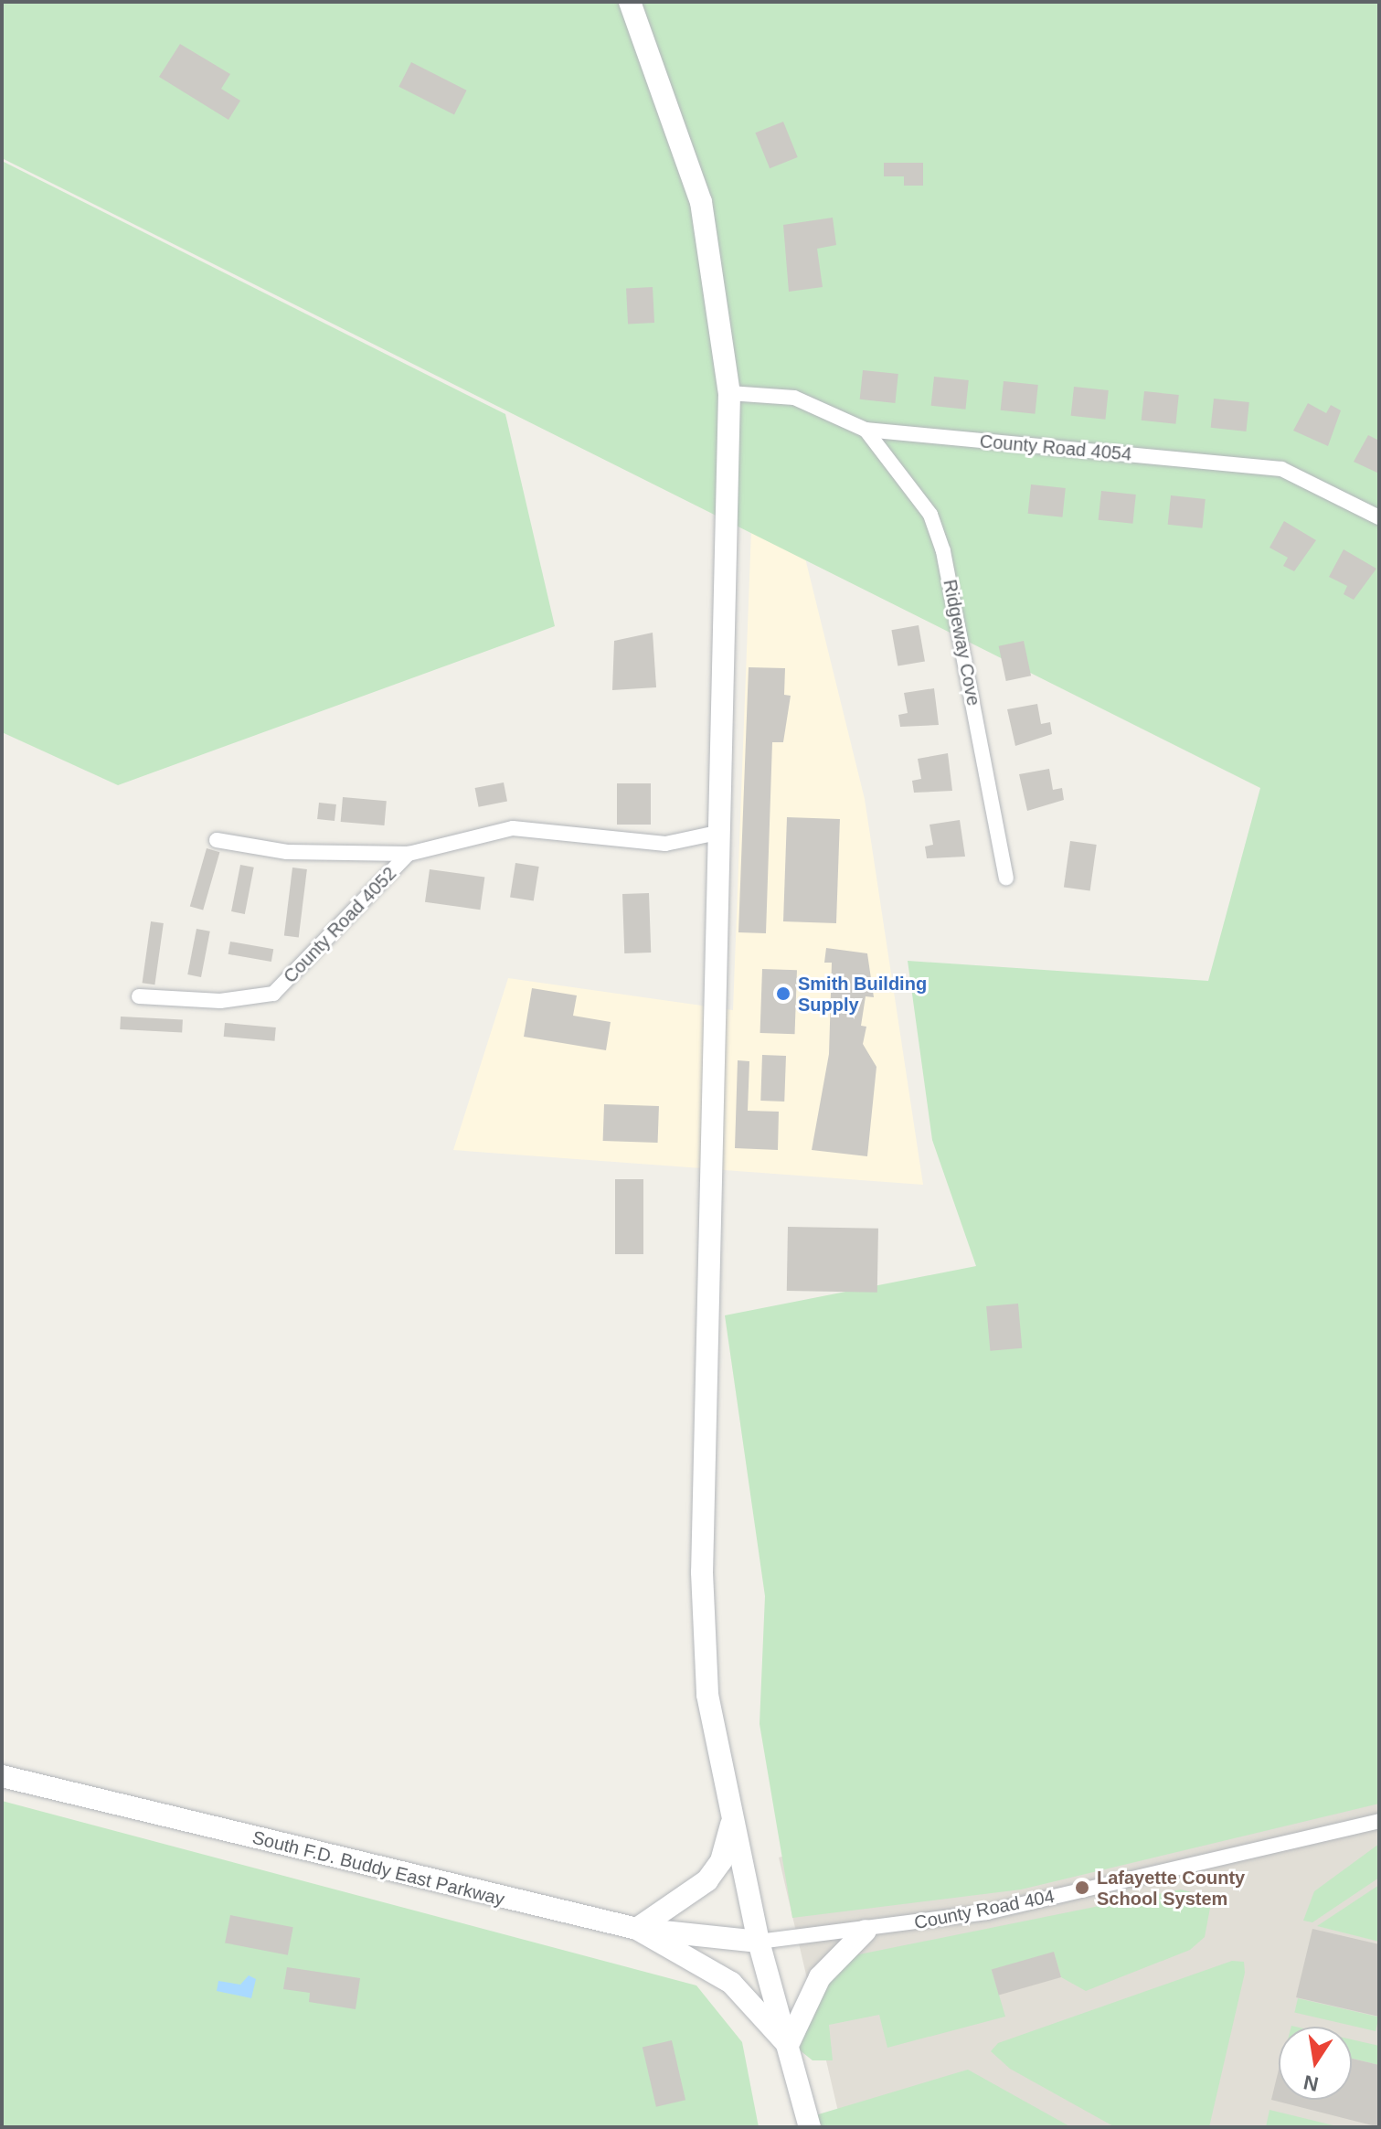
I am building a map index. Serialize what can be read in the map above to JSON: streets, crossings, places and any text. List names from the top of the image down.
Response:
{
  "streets": {
    "main road": ["South F.D. Buddy East Parkway"],
    "street": [
      "County Road 4054",
      "Ridgeway Cove",
      "County Road 4052",
      "County Road 404"
    ]
  },
  "crossings": [
    ["County Road 4054", "Ridgeway Cove"],
    ["South F.D. Buddy East Parkway", "County Road 404"]
  ],
  "places": ["Smith Building Supply", "Lafayette County School System"],
  "north": "bottom"
}
